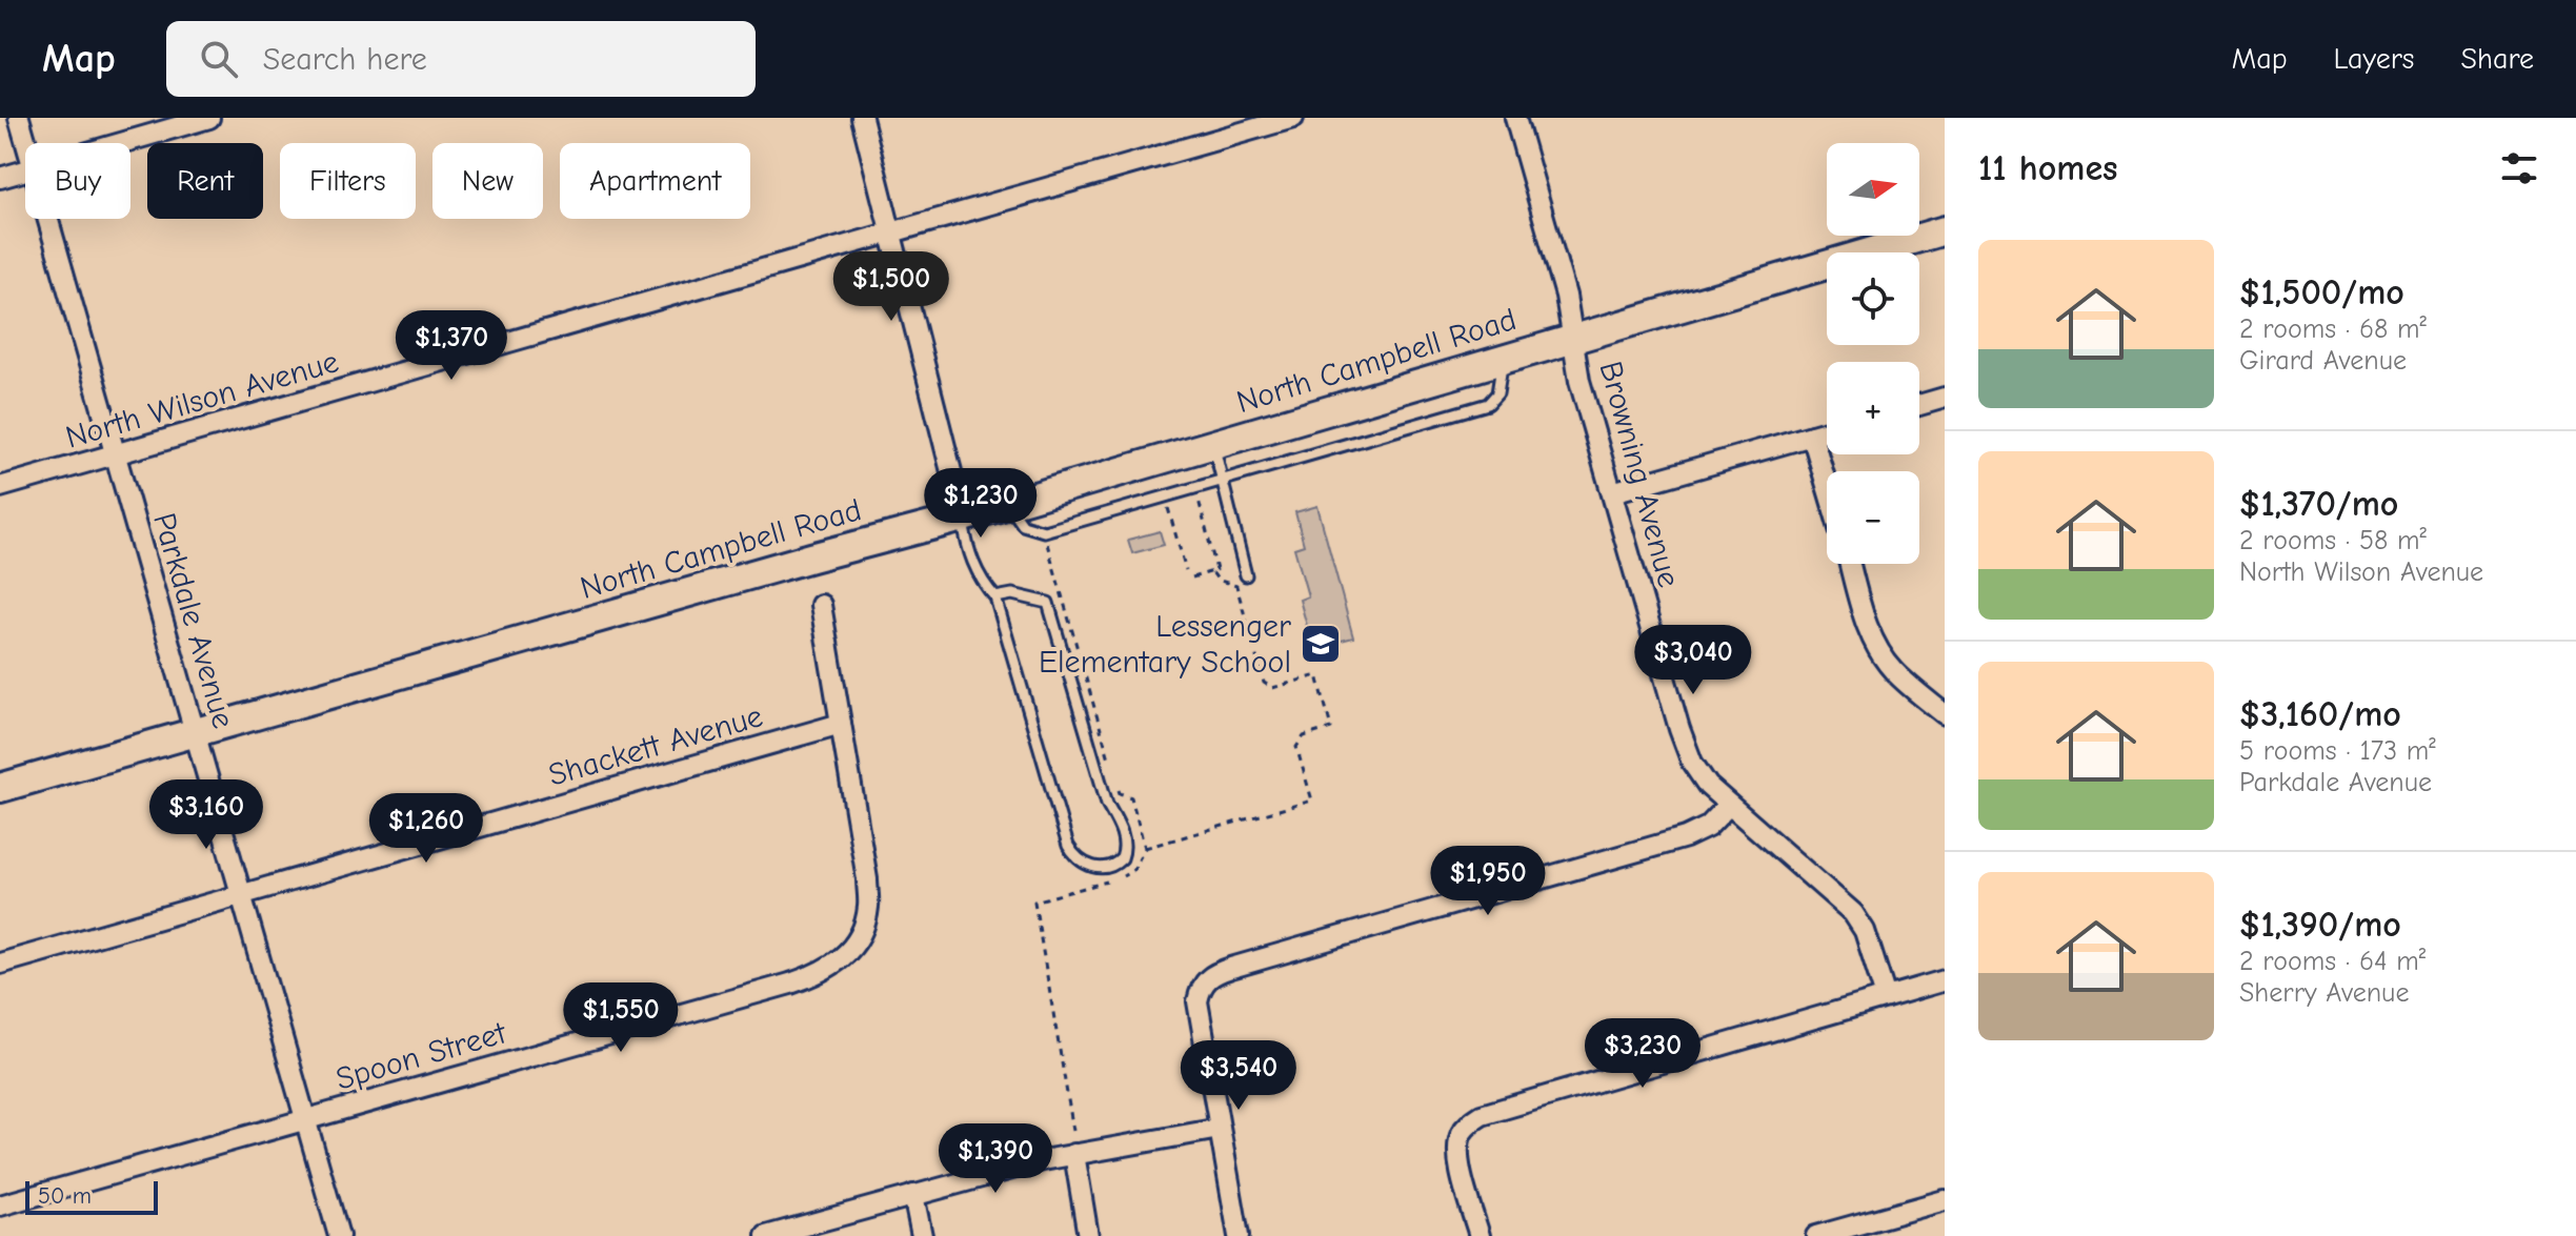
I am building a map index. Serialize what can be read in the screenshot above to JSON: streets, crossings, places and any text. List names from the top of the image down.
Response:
{
  "streets": {
    "street": [
      "North Campbell Road",
      "North Wilson Avenue",
      "Browning Avenue",
      "Parkdale Avenue",
      "Shackett Avenue",
      "Spoon Street"
    ]
  },
  "crossings": [
    ["North Campbell Road", "Browning Avenue"],
    ["North Campbell Road", "Parkdale Avenue"],
    ["North Wilson Avenue", "Parkdale Avenue"],
    ["Parkdale Avenue", "Shackett Avenue"],
    ["Parkdale Avenue", "Spoon Street"],
    ["Shackett Avenue", "Spoon Street"]
  ],
  "places": {
    "school or university": ["Lessenger Elementary School"]
  },
  "scale_bar": "50 m",
  "north": "right",
  "page": {
    "header": "Map",
    "search": "Search here",
    "nav": ["Map", "Layers", "Share"],
    "heading": "11 homes",
    "map_buttons": ["+", "−"],
    "chip": [
      "Buy",
      "Rent",
      "Filters",
      "New",
      "Apartment"
    ],
    "list": [
      {
        "name": "$1,500/mo",
        "note": "2 rooms · 68 m² · Girard Avenue"
      },
      {
        "name": "$1,370/mo",
        "note": "2 rooms · 58 m² · North Wilson Avenue"
      },
      {
        "name": "$3,160/mo",
        "note": "5 rooms · 173 m² · Parkdale Avenue"
      },
      {
        "name": "$1,390/mo",
        "note": "2 rooms · 64 m² · Sherry Avenue"
      }
    ],
    "price": [
      "$1,500",
      "$1,370",
      "$1,230",
      "$3,040",
      "$3,160",
      "$1,260",
      "$1,950",
      "$1,550",
      "$3,230",
      "$3,540",
      "$1,390"
    ],
    "scale": "50 m"
  }
}
